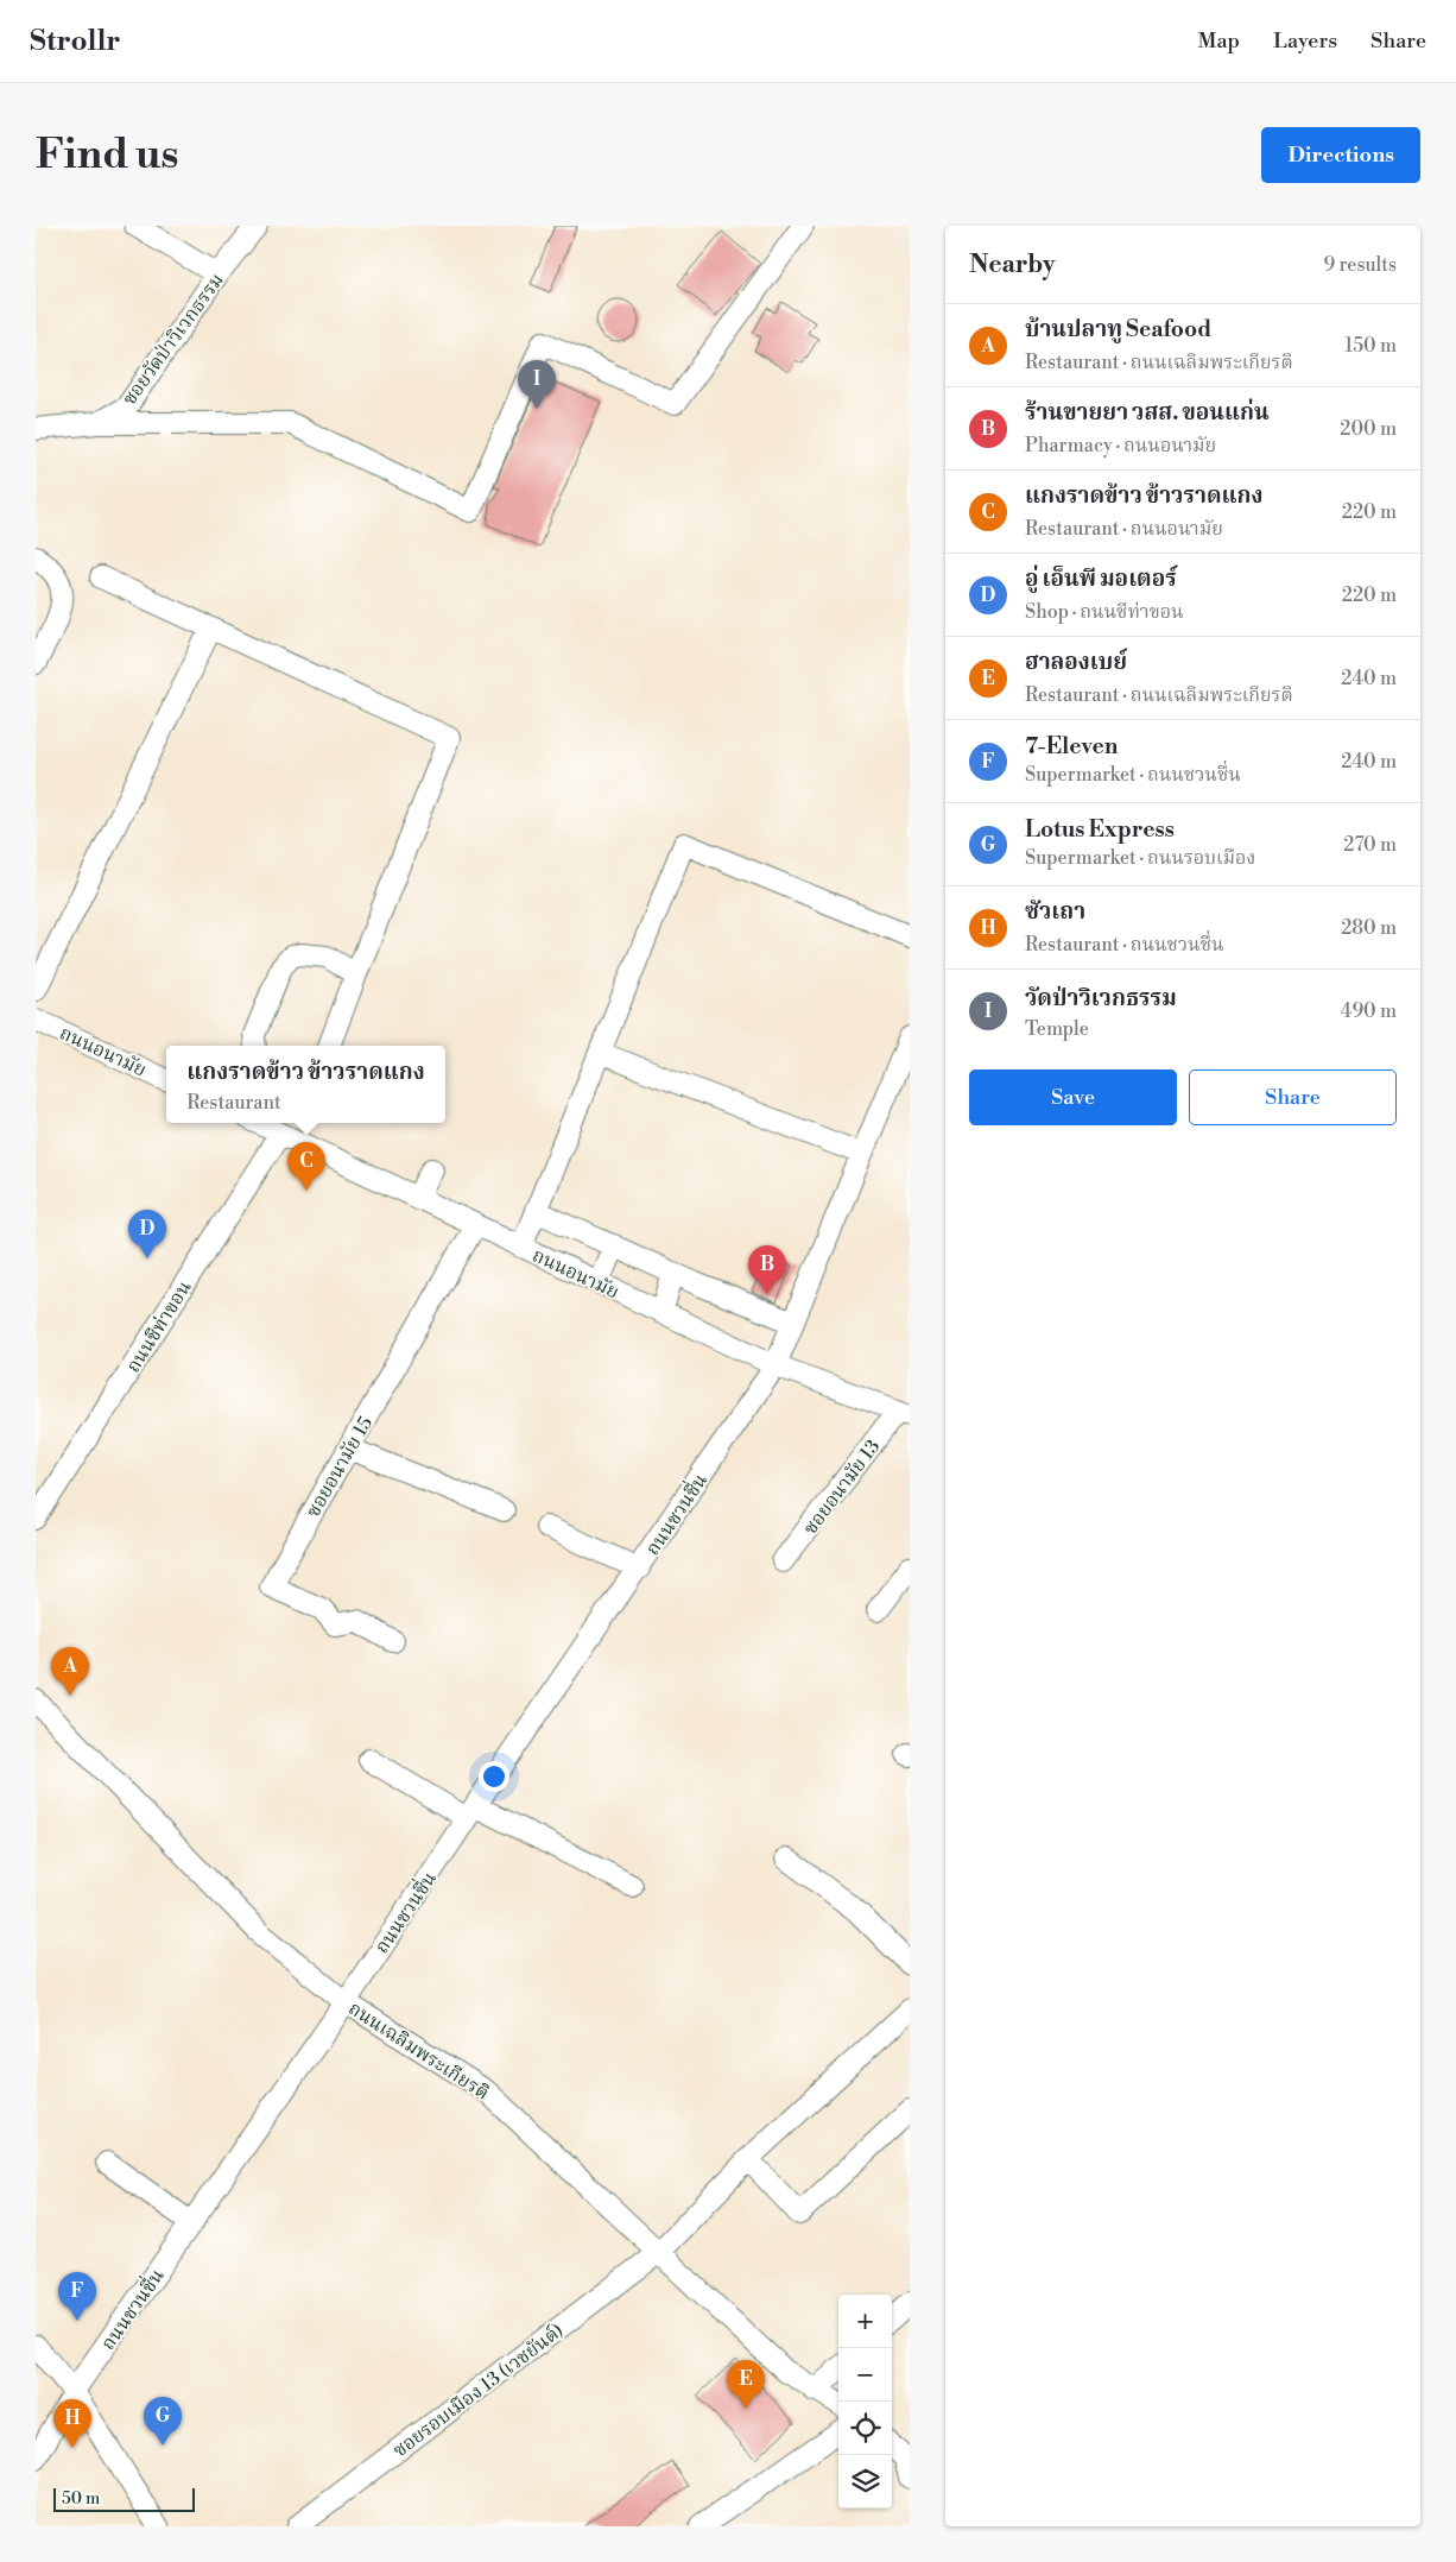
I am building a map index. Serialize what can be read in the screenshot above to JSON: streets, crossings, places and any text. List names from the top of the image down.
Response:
{
  "streets": {
    "street": [
      "ซอยวัดป่าวิเวกธรรม",
      "ถนนอนามัย",
      "ถนนชีท่าขอน",
      "ซอยอนามัย 15",
      "ซอยอนามัย 13",
      "ถนนชวนชื่น",
      "ถนนเฉลิมพระเกียรติ",
      "ซอยรอบเมือง 13 (เวชยันต์)"
    ]
  },
  "crossings": [
    ["ถนนอนามัย", "ถนนชีท่าขอน"],
    ["ถนนอนามัย", "ซอยอนามัย 15"],
    ["ถนนอนามัย", "ซอยอนามัย 13"],
    ["ถนนอนามัย", "ถนนชวนชื่น"],
    ["ถนนชวนชื่น", "ถนนเฉลิมพระเกียรติ"],
    ["ถนนเฉลิมพระเกียรติ", "ซอยรอบเมือง 13 (เวชยันต์)"]
  ],
  "scale_bar": "50 m",
  "page": {
    "header": "Strollr",
    "nav": ["Map", "Layers", "Share"],
    "buttons": [
      "Directions",
      ["Save", "Share"]
    ],
    "title": "Find us",
    "heading": ["Nearby", "9 results"],
    "list": [
      {
        "mark": "A",
        "name": "บ้านปลาทู Seafood",
        "note": "Restaurant · ถนนเฉลิมพระเกียรติ",
        "value": "150 m"
      },
      {
        "mark": "B",
        "name": "ร้านขายยา วสส. ขอนแก่น",
        "note": "Pharmacy · ถนนอนามัย",
        "value": "200 m"
      },
      {
        "mark": "C",
        "name": "แกงราดข้าว ข้าวราดแกง",
        "note": "Restaurant · ถนนอนามัย",
        "value": "220 m"
      },
      {
        "mark": "D",
        "name": "อู่ เอ็นพี มอเตอร์",
        "note": "Shop · ถนนชีท่าขอน",
        "value": "220 m"
      },
      {
        "mark": "E",
        "name": "ฮาลองเบย์",
        "note": "Restaurant · ถนนเฉลิมพระเกียรติ",
        "value": "240 m"
      },
      {
        "mark": "F",
        "name": "7-Eleven",
        "note": "Supermarket · ถนนชวนชื่น",
        "value": "240 m"
      },
      {
        "mark": "G",
        "name": "Lotus Express",
        "note": "Supermarket · ถนนรอบเมือง",
        "value": "270 m"
      },
      {
        "mark": "H",
        "name": "ซัวเถา",
        "note": "Restaurant · ถนนชวนชื่น",
        "value": "280 m"
      },
      {
        "mark": "I",
        "name": "วัดป่าวิเวกธรรม",
        "note": "Temple",
        "value": "490 m"
      }
    ],
    "pins": [
      "I",
      "C",
      "D",
      "B",
      "A",
      "F",
      "E",
      "G",
      "H"
    ],
    "popup": ["แกงราดข้าว ข้าวราดแกง", "Restaurant"],
    "map_buttons": ["+", "−"],
    "scale": "50 m"
  }
}
